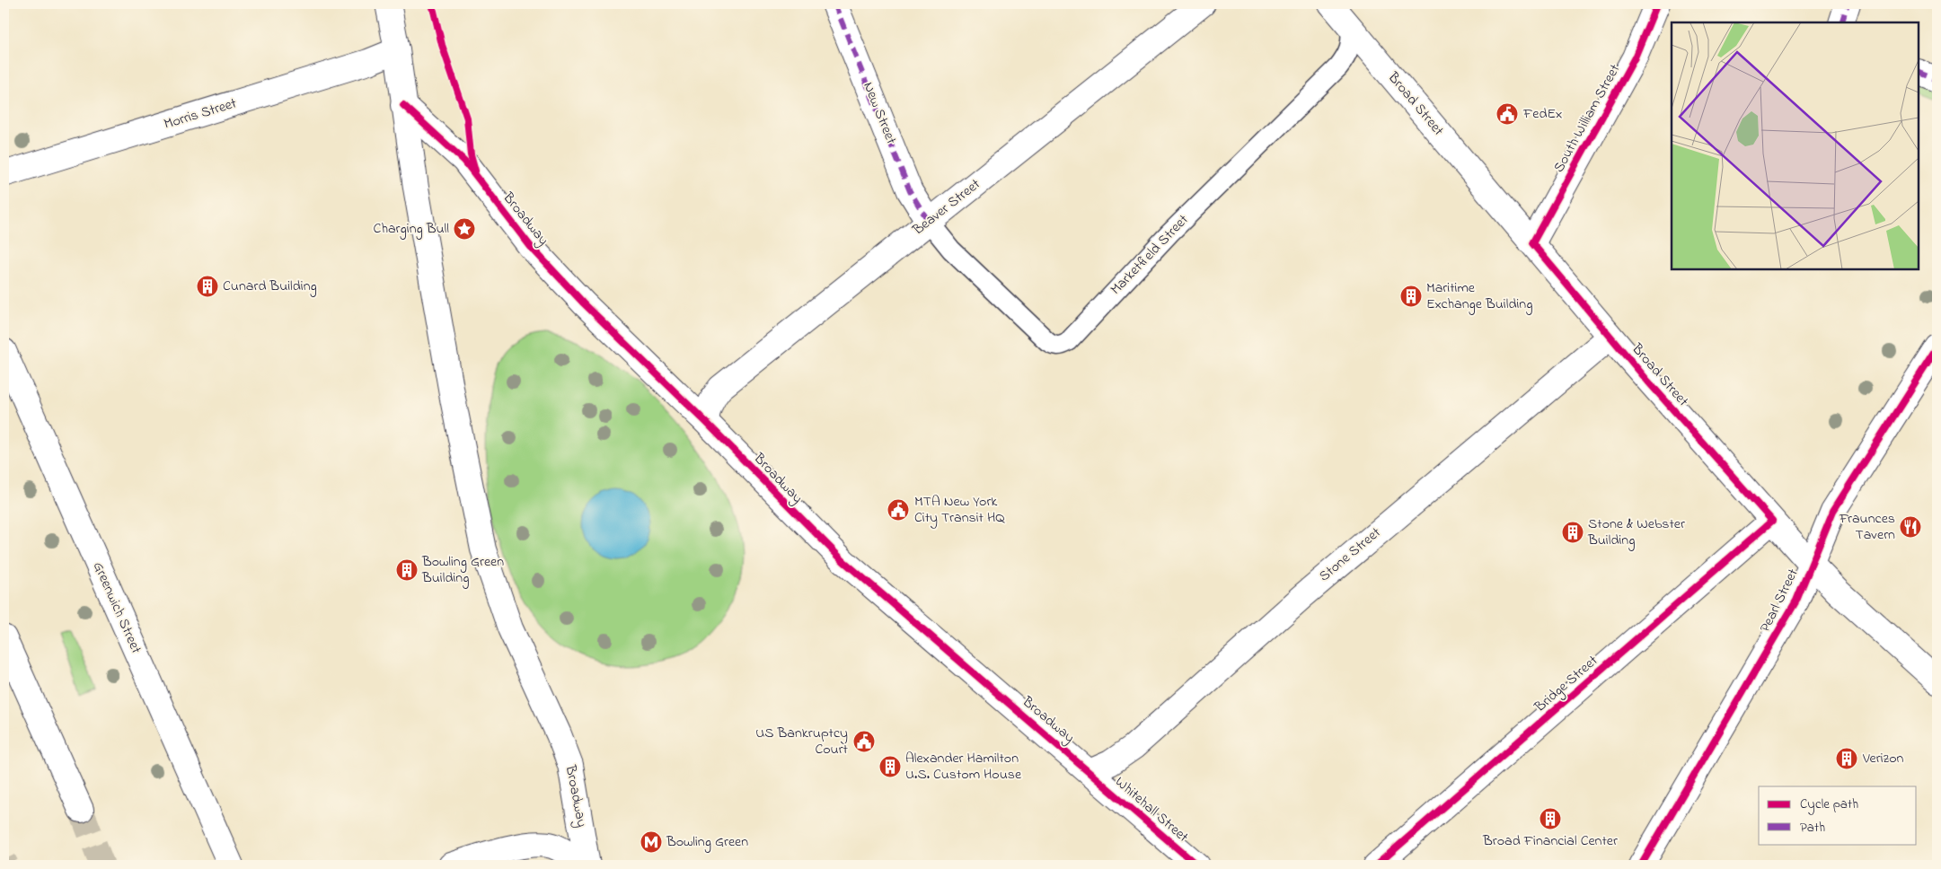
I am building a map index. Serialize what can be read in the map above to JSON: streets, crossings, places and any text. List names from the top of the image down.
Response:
{
  "streets": {
    "main road": [
      "Broad Street",
      "New Street",
      "Morris Street",
      "South William Street",
      "Beaver Street",
      "Broadway",
      "Stone Street",
      "Pearl Street",
      "Greenwich Street",
      "Bridge Street",
      "Whitehall Street"
    ],
    "lane": ["Marketfield Street"]
  },
  "crossings": [
    ["Broad Street", "South William Street"],
    ["Broad Street", "Marketfield Street"],
    ["Broad Street", "Stone Street"],
    ["Broad Street", "Pearl Street"],
    ["Broad Street", "Bridge Street"],
    ["New Street", "Beaver Street"],
    ["New Street", "Marketfield Street"],
    ["Morris Street", "Broadway"],
    ["Beaver Street", "Broadway"],
    ["Beaver Street", "Marketfield Street"],
    ["Broadway", "Stone Street"],
    ["Broadway", "Whitehall Street"],
    ["Stone Street", "Whitehall Street"]
  ],
  "places": {
    "public building": ["FedEx", "MTA New York City Transit HQ", "US Bankruptcy Court"],
    "place": ["Charging Bull"],
    "building": [
      "Cunard Building",
      "Maritime Exchange Building",
      "Stone & Webster Building",
      "Bowling Green Building",
      "Verizon",
      "Alexander Hamilton U.S. Custom House",
      "Broad Financial Center"
    ],
    "restaurant": ["Fraunces Tavern"],
    "metro station": ["Bowling Green"]
  },
  "legend": ["Cycle path", "Path"]
}
